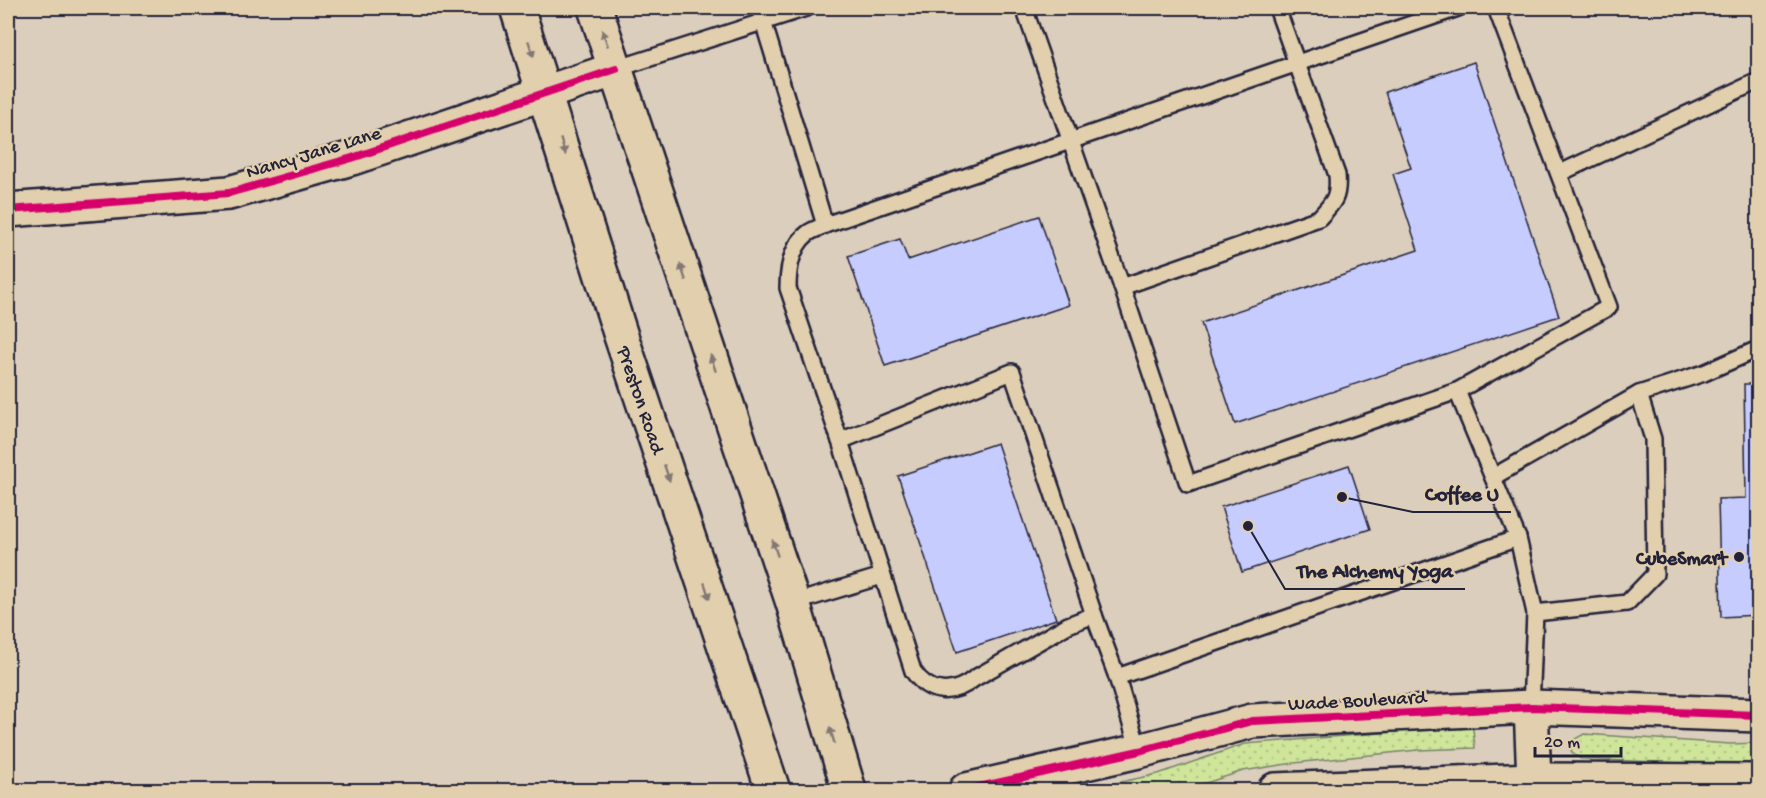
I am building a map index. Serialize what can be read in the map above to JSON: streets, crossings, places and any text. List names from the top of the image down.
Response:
{
  "streets": {
    "street": ["Nancy Jane Lane", "Preston Road", "Wade Boulevard"]
  },
  "crossings": [
    ["Nancy Jane Lane", "Preston Road"]
  ],
  "places": ["Coffee U", "The Alchemy Yoga", "CubeSmart"],
  "scale_bar": "20 m"
}
